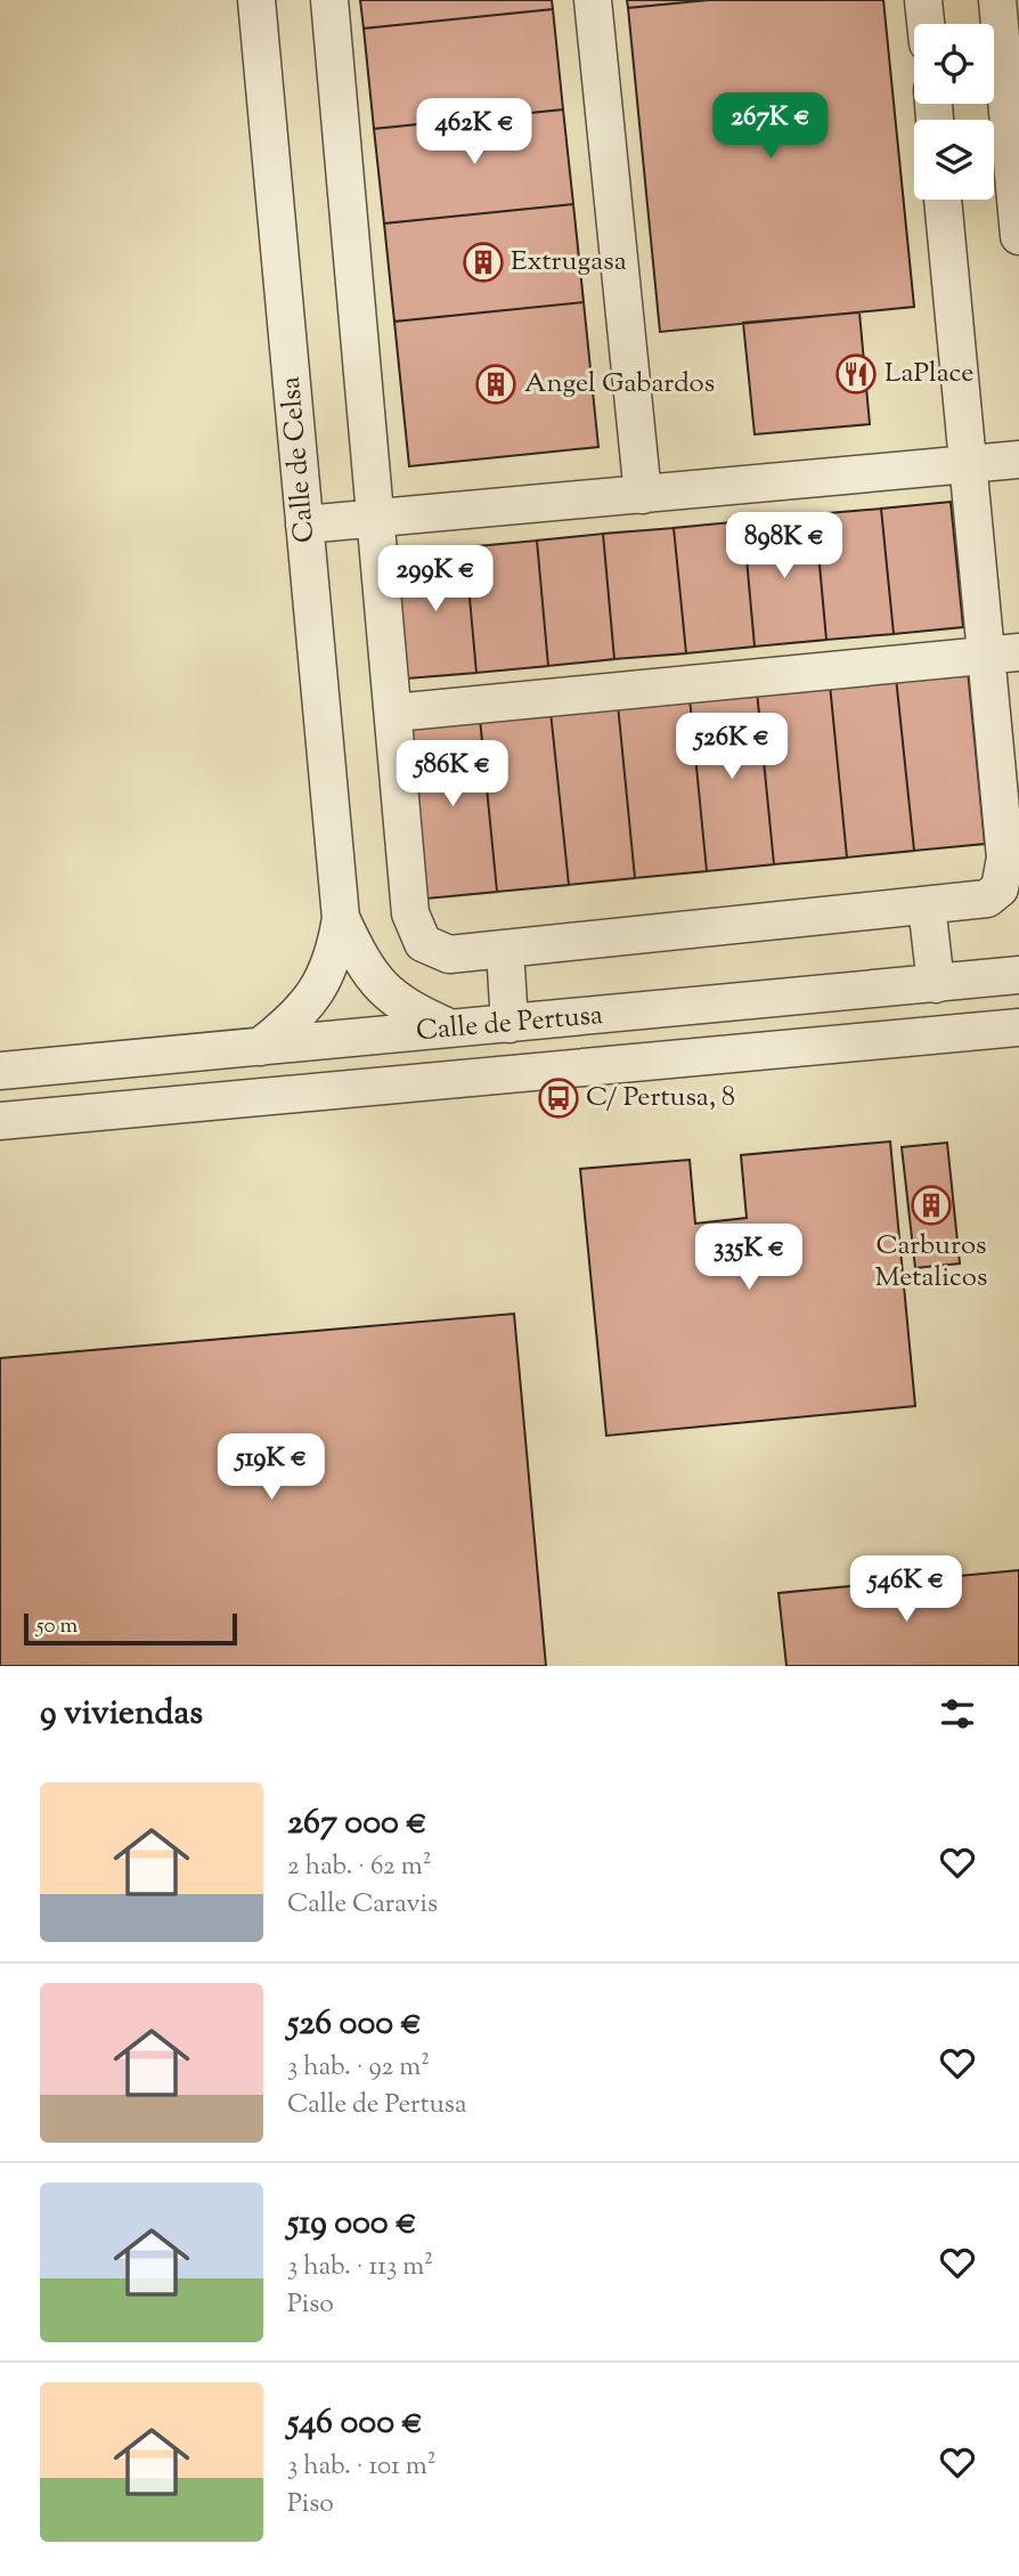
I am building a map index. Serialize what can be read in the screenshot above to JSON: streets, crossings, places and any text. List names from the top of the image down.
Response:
{
  "streets": {
    "street": ["Calle de Celsa", "Calle de Pertusa"]
  },
  "crossings": [
    ["Calle de Celsa", "Calle de Pertusa"]
  ],
  "places": {
    "building": ["Extrugasa", "Angel Gabardos", "Carburos Metalicos"],
    "restaurant": ["LaPlace"],
    "bus stop": ["C/ Pertusa, 8"]
  },
  "scale_bar": "50 m",
  "page": {
    "price": [
      "267K €",
      "462K €",
      "898K €",
      "299K €",
      "526K €",
      "586K €",
      "335K €",
      "519K €",
      "546K €"
    ],
    "scale": "50 m",
    "heading": "9 viviendas",
    "list": [
      {
        "name": "267 000 €",
        "note": "2 hab. · 62 m² · Calle Caravis"
      },
      {
        "name": "526 000 €",
        "note": "3 hab. · 92 m² · Calle de Pertusa"
      },
      {
        "name": "519 000 €",
        "note": "3 hab. · 113 m² · Piso"
      },
      {
        "name": "546 000 €",
        "note": "3 hab. · 101 m² · Piso"
      }
    ]
  }
}
